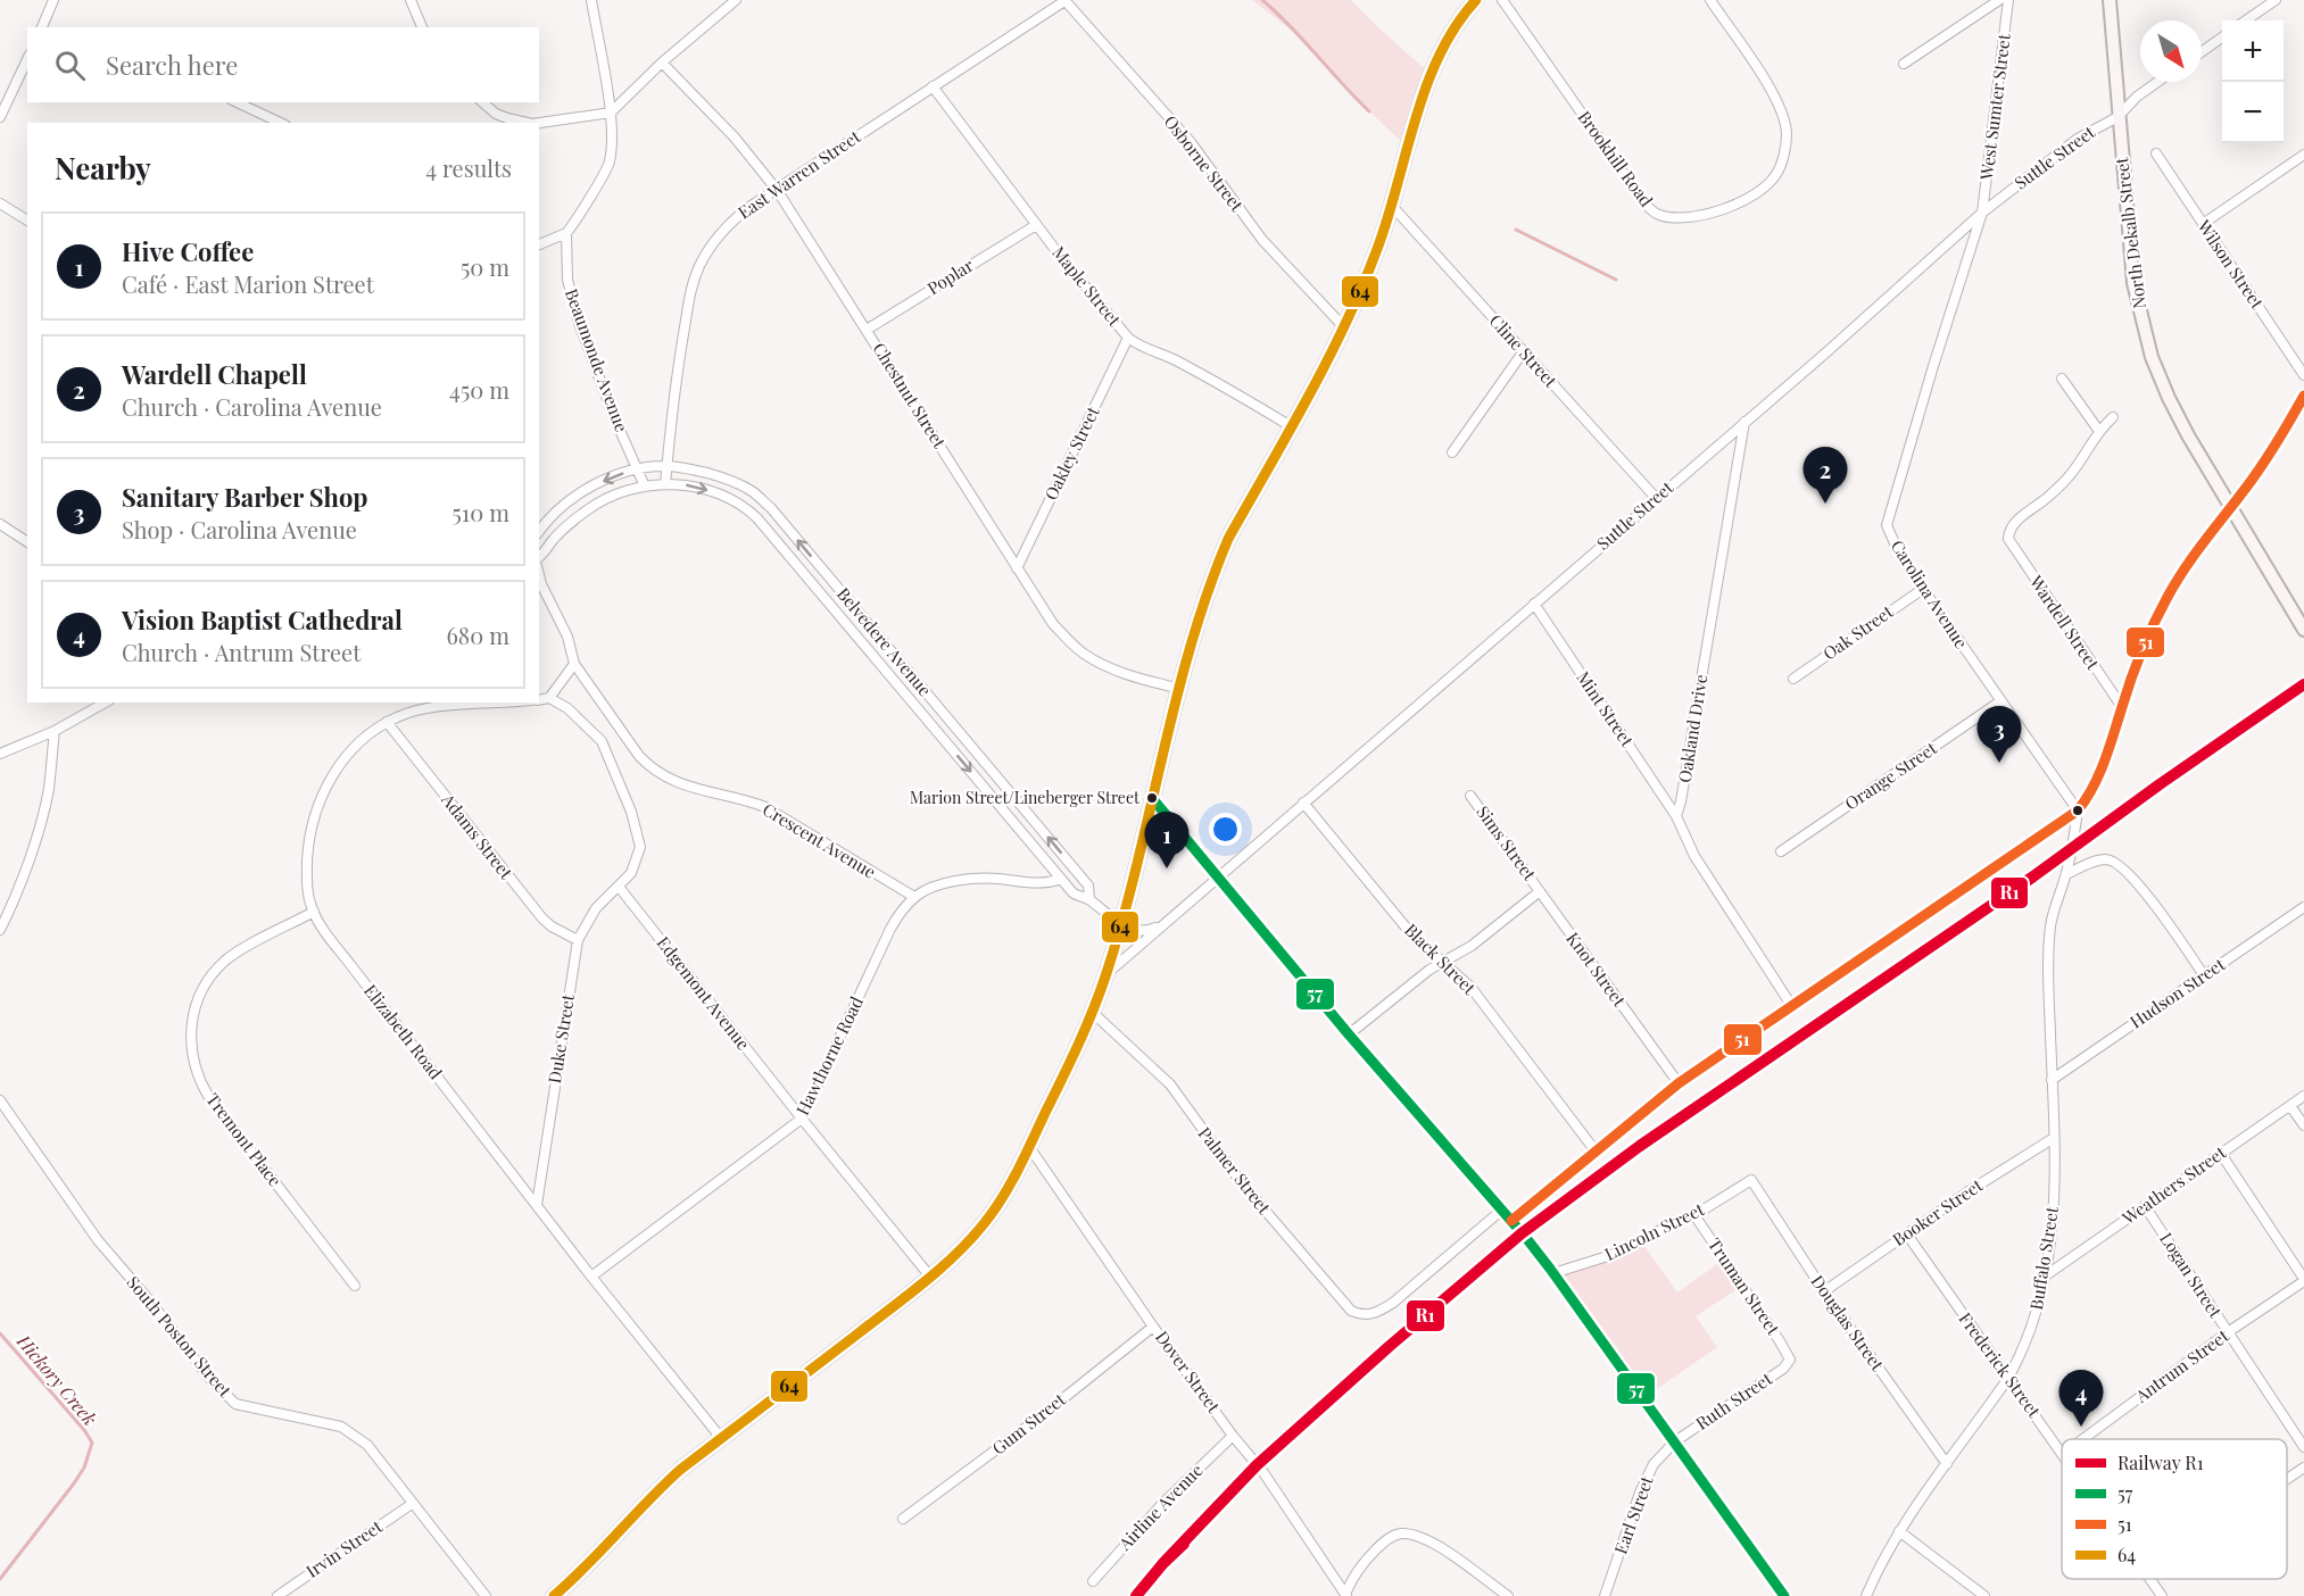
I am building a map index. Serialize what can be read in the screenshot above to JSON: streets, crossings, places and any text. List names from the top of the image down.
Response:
{
  "streets": {
    "main road": ["North Dekalb Street"],
    "street": [
      "West Sumter Street",
      "Suttle Street",
      "Brookhill Road",
      "Osborne Street",
      "East Warren Street",
      "Wilson Street",
      "Poplar",
      "Maple Street",
      "Cline Street",
      "Beaumonde Avenue",
      "Chestnut Street",
      "Oakley Street",
      "Carolina Avenue",
      "Wardell Street",
      "Oak Street",
      "Belvedere Avenue",
      "Mint Street",
      "Oakland Drive",
      "Orange Street",
      "Adams Street",
      "Crescent Avenue",
      "Sims Street",
      "Black Street",
      "Knot Street",
      "Edgemont Avenue",
      "Hudson Street",
      "Elizabeth Road",
      "Duke Street",
      "Hawthorne Road",
      "Tremont Place",
      "Palmer Street",
      "Weathers Street",
      "Booker Street",
      "Lincoln Street",
      "Buffalo Street",
      "Logan Street",
      "Truman Street",
      "Douglas Street",
      "South Poston Street",
      "Frederick Street",
      "Antrum Street",
      "Dover Street",
      "Ruth Street",
      "Gum Street",
      "Airline Avenue",
      "Earl Street",
      "Irvin Street"
    ]
  },
  "crossings": [
    ["West Sumter Street", "Suttle Street"],
    ["West Sumter Street", "Carolina Avenue"],
    ["Suttle Street", "North Dekalb Street"],
    ["Suttle Street", "Cline Street"],
    ["Suttle Street", "Carolina Avenue"],
    ["Suttle Street", "Mint Street"],
    ["Suttle Street", "Oakland Drive"],
    ["Suttle Street", "Black Street"],
    ["Osborne Street", "East Warren Street"],
    ["East Warren Street", "Maple Street"],
    ["East Warren Street", "Chestnut Street"],
    ["East Warren Street", "Belvedere Avenue"],
    ["Poplar", "Maple Street"],
    ["Poplar", "Chestnut Street"],
    ["Maple Street", "Oakley Street"],
    ["Beaumonde Avenue", "Belvedere Avenue"],
    ["Chestnut Street", "Oakley Street"],
    ["Carolina Avenue", "Oak Street"],
    ["Carolina Avenue", "Orange Street"],
    ["Mint Street", "Oakland Drive"],
    ["Adams Street", "Elizabeth Road"],
    ["Adams Street", "Duke Street"],
    ["Crescent Avenue", "Hawthorne Road"],
    ["Sims Street", "Knot Street"],
    ["Edgemont Avenue", "Duke Street"],
    ["Edgemont Avenue", "Hawthorne Road"],
    ["Hudson Street", "Buffalo Street"],
    ["Elizabeth Road", "Duke Street"],
    ["Elizabeth Road", "Hawthorne Road"],
    ["Elizabeth Road", "Tremont Place"],
    ["Weathers Street", "Buffalo Street"],
    ["Weathers Street", "Logan Street"],
    ["Booker Street", "Buffalo Street"],
    ["Booker Street", "Douglas Street"],
    ["Booker Street", "Frederick Street"],
    ["Lincoln Street", "Truman Street"],
    ["Lincoln Street", "Douglas Street"],
    ["Buffalo Street", "Douglas Street"],
    ["Buffalo Street", "Frederick Street"],
    ["Logan Street", "Antrum Street"],
    ["Truman Street", "Ruth Street"],
    ["South Poston Street", "Irvin Street"],
    ["Dover Street", "Gum Street"],
    ["Dover Street", "Airline Avenue"],
    ["Ruth Street", "Earl Street"]
  ],
  "water": ["Hickory Creek"],
  "places": ["Marion Street/Lineberger Street"],
  "lines": [
    "transit line 64",
    "transit line 51",
    "rail line R1",
    "transit line 57"
  ],
  "legend": [
    "Railway R1",
    "57",
    "51",
    "64"
  ],
  "north": "bottom right",
  "page": {
    "map_buttons": ["+", "−"],
    "search": "Search here",
    "heading": ["Nearby", "4 results"],
    "list": [
      {
        "mark": "1",
        "name": "Hive Coffee",
        "note": "Café · East Marion Street",
        "value": "50 m"
      },
      {
        "mark": "2",
        "name": "Wardell Chapell",
        "note": "Church · Carolina Avenue",
        "value": "450 m"
      },
      {
        "mark": "3",
        "name": "Sanitary Barber Shop",
        "note": "Shop · Carolina Avenue",
        "value": "510 m"
      },
      {
        "mark": "4",
        "name": "Vision Baptist Cathedral",
        "note": "Church · Antrum Street",
        "value": "680 m"
      }
    ],
    "pins": [
      "2",
      "3",
      "1",
      "4"
    ]
  }
}
